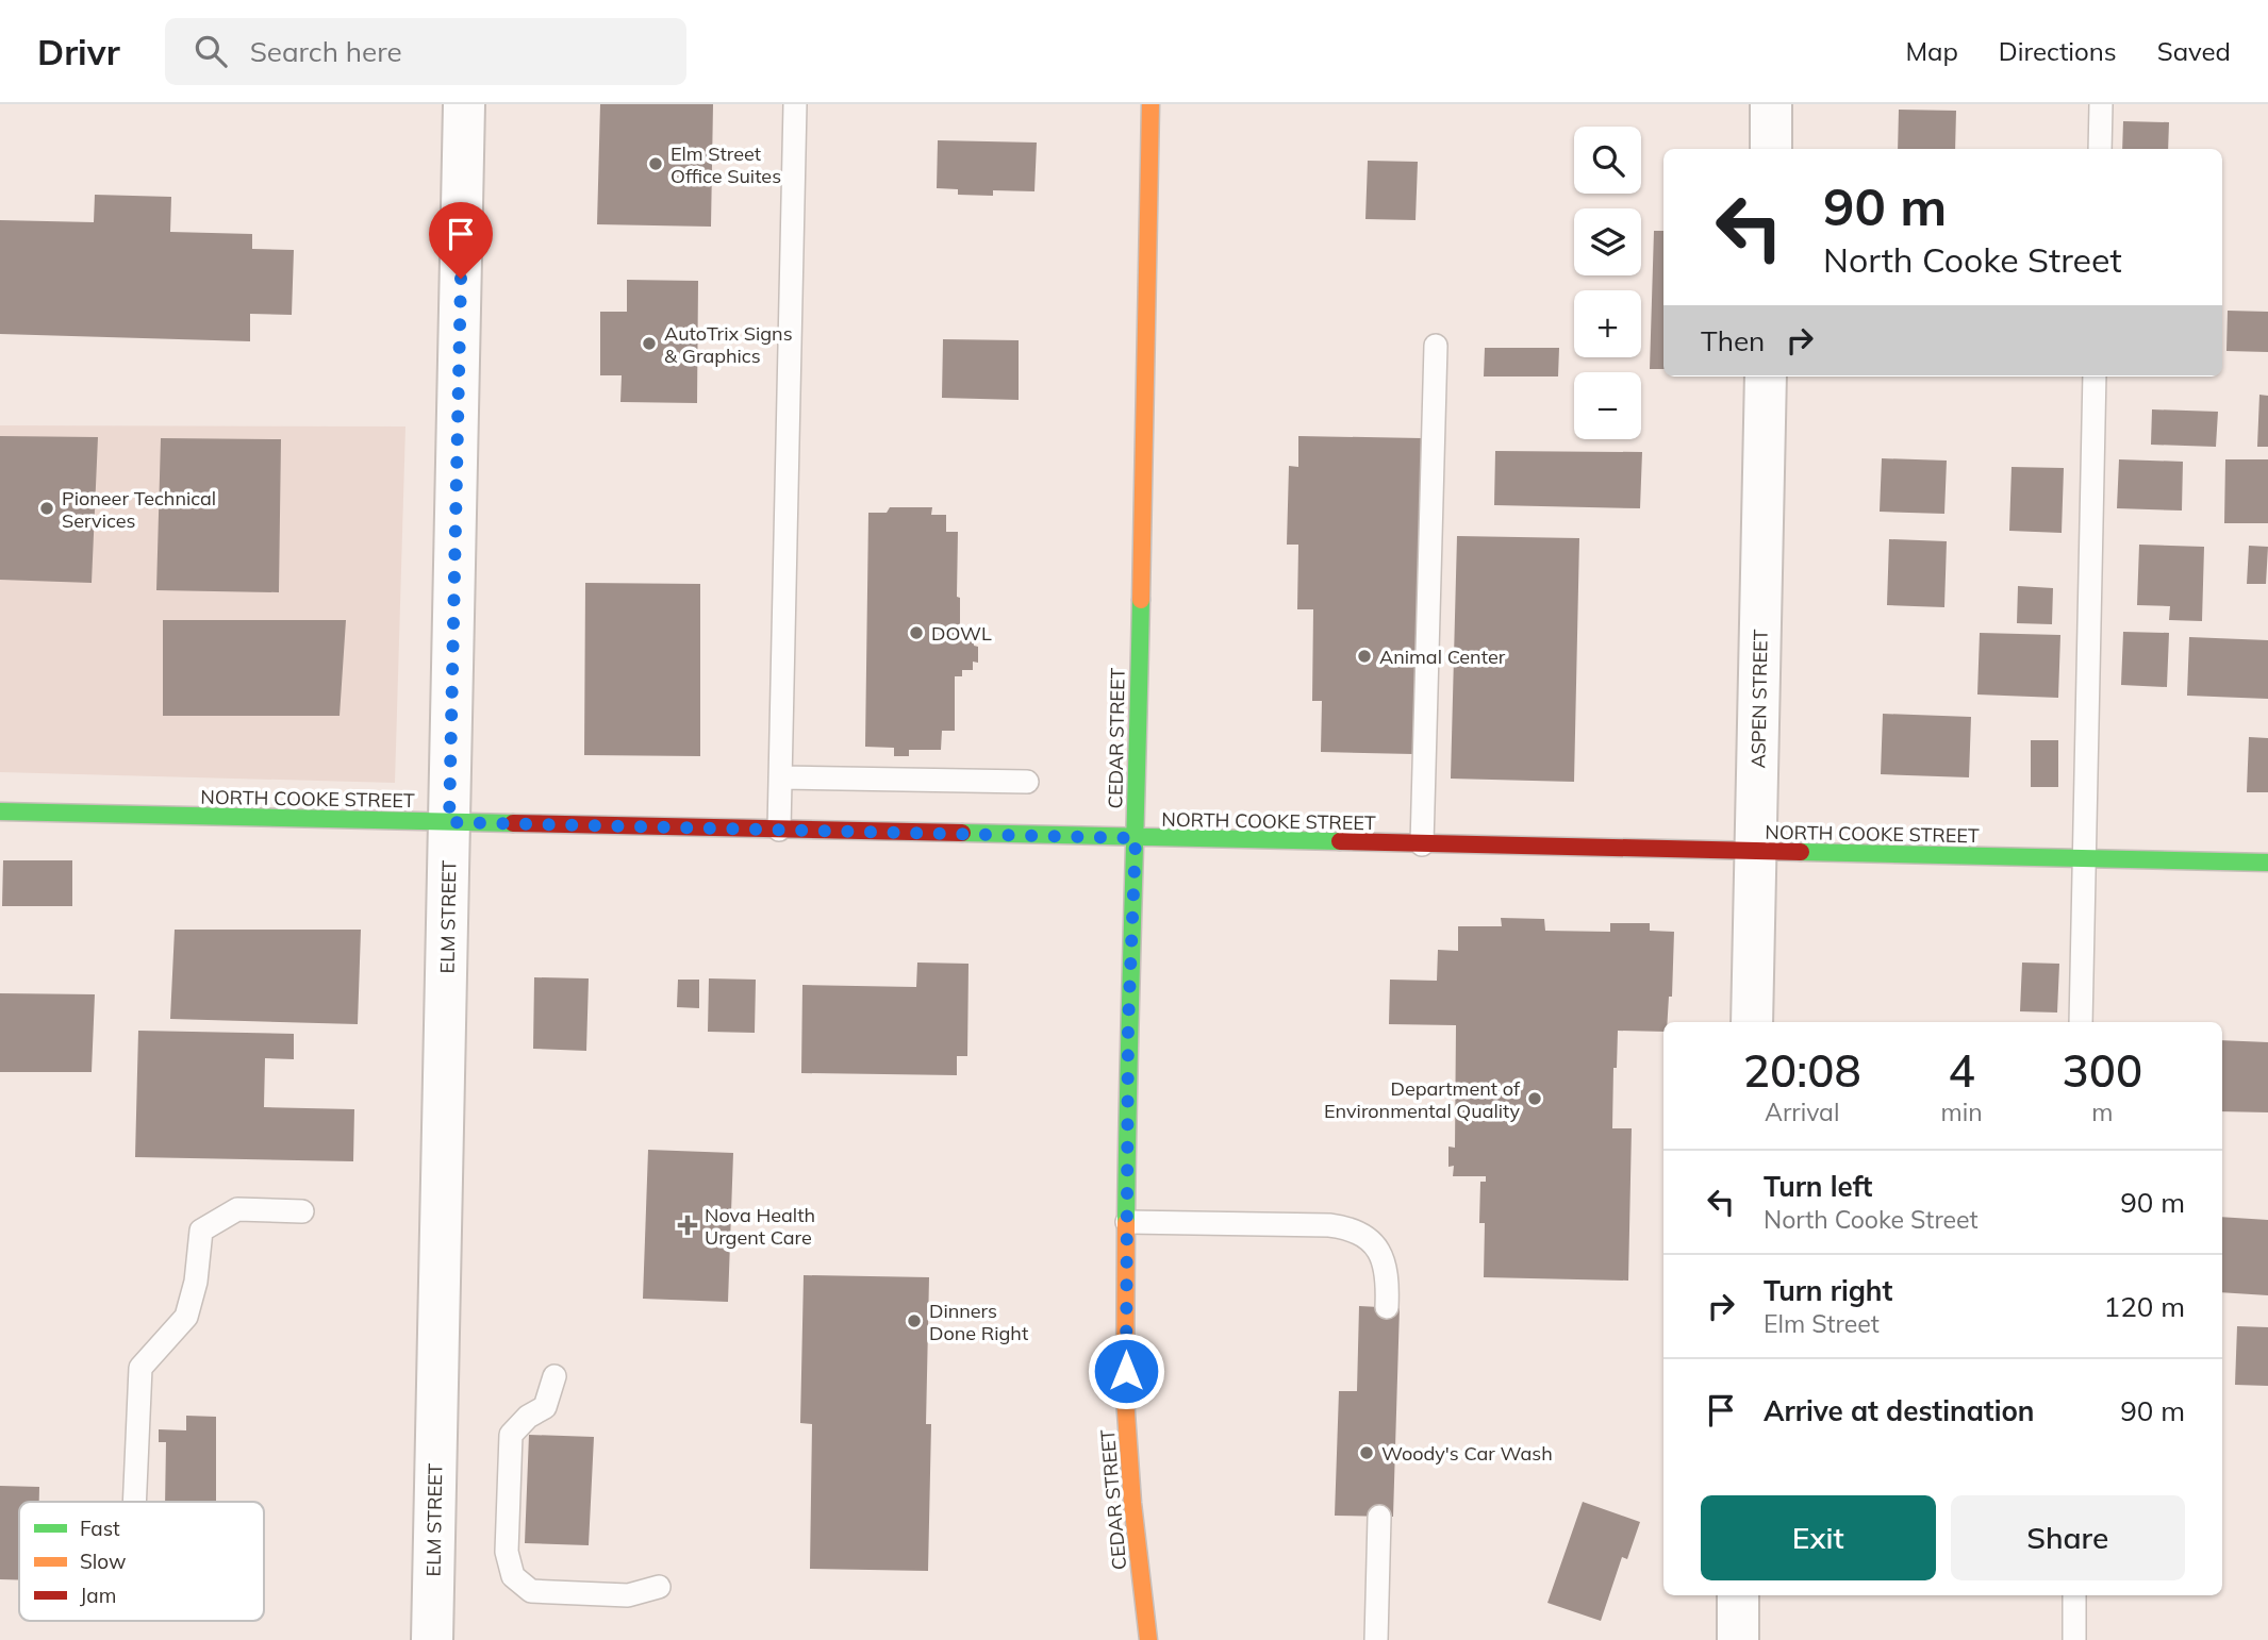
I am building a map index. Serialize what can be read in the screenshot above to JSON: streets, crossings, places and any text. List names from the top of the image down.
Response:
{
  "streets": {
    "street": [
      "ASPEN STREET",
      "CEDAR STREET",
      "NORTH COOKE STREET",
      "ELM STREET"
    ]
  },
  "crossings": [
    ["ASPEN STREET", "NORTH COOKE STREET"],
    ["CEDAR STREET", "NORTH COOKE STREET"],
    ["NORTH COOKE STREET", "ELM STREET"]
  ],
  "places": {
    "other": [
      "Elm Street Office Suites",
      "AutoTrix Signs & Graphics",
      "Pioneer Technical Services",
      "DOWL",
      "Animal Center",
      "Department of Environmental Quality",
      "Dinners Done Right",
      "Woody's Car Wash"
    ],
    "health": ["Nova Health Urgent Care"]
  },
  "legend": ["Fast", "Slow", "Jam"],
  "page": {
    "header": "Drivr",
    "search": "Search here",
    "nav": ["Map", "Directions", "Saved"],
    "map_buttons": ["+", "−"],
    "turn": ["90 m", "North Cooke Street"],
    "then": "Then",
    "eta": [
      "20:08",
      "Arrival",
      "4",
      "min",
      "300",
      "m"
    ],
    "list": [
      {
        "name": "Turn left",
        "note": "North Cooke Street",
        "value": "90 m"
      },
      {
        "name": "Turn right",
        "note": "Elm Street",
        "value": "120 m"
      },
      {
        "name": "Arrive at destination",
        "value": "90 m"
      }
    ],
    "buttons": ["Exit", "Share"]
  }
}
